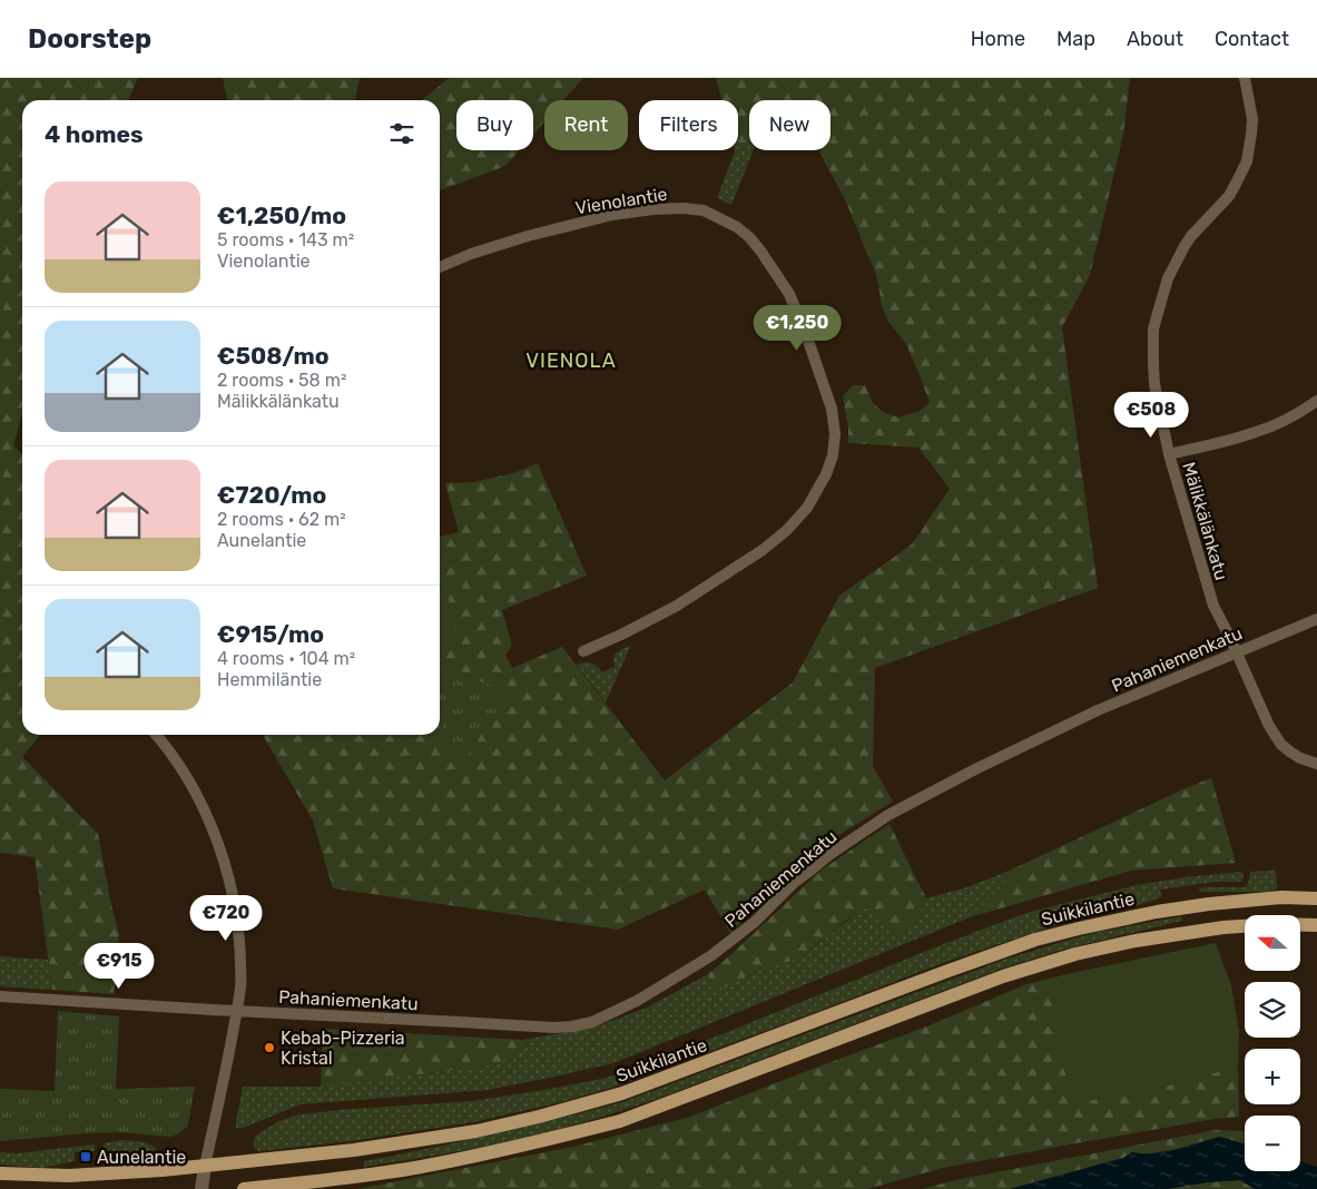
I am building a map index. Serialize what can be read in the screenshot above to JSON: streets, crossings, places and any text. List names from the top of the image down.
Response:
{
  "streets": {
    "main road": ["Suikkilantie"],
    "street": ["Vienolantie", "Mälikkälänkatu", "Pahaniemenkatu"]
  },
  "crossings": [
    ["Mälikkälänkatu", "Pahaniemenkatu"]
  ],
  "districts": ["VIENOLA"],
  "places": {
    "other": ["Kebab-Pizzeria Kristal"],
    "transit": ["Aunelantie"]
  },
  "north": "left",
  "page": {
    "header": "Doorstep",
    "nav": [
      "Home",
      "Map",
      "About",
      "Contact"
    ],
    "chip": [
      "Buy",
      "Rent",
      "Filters",
      "New"
    ],
    "heading": "4 homes",
    "list": [
      {
        "name": "€1,250/mo",
        "note": "5 rooms · 143 m² · Vienolantie"
      },
      {
        "name": "€508/mo",
        "note": "2 rooms · 58 m² · Mälikkälänkatu"
      },
      {
        "name": "€720/mo",
        "note": "2 rooms · 62 m² · Aunelantie"
      },
      {
        "name": "€915/mo",
        "note": "4 rooms · 104 m² · Hemmiläntie"
      }
    ],
    "price": [
      "€1,250",
      "€508",
      "€720",
      "€915"
    ],
    "map_buttons": ["+", "−"]
  }
}
